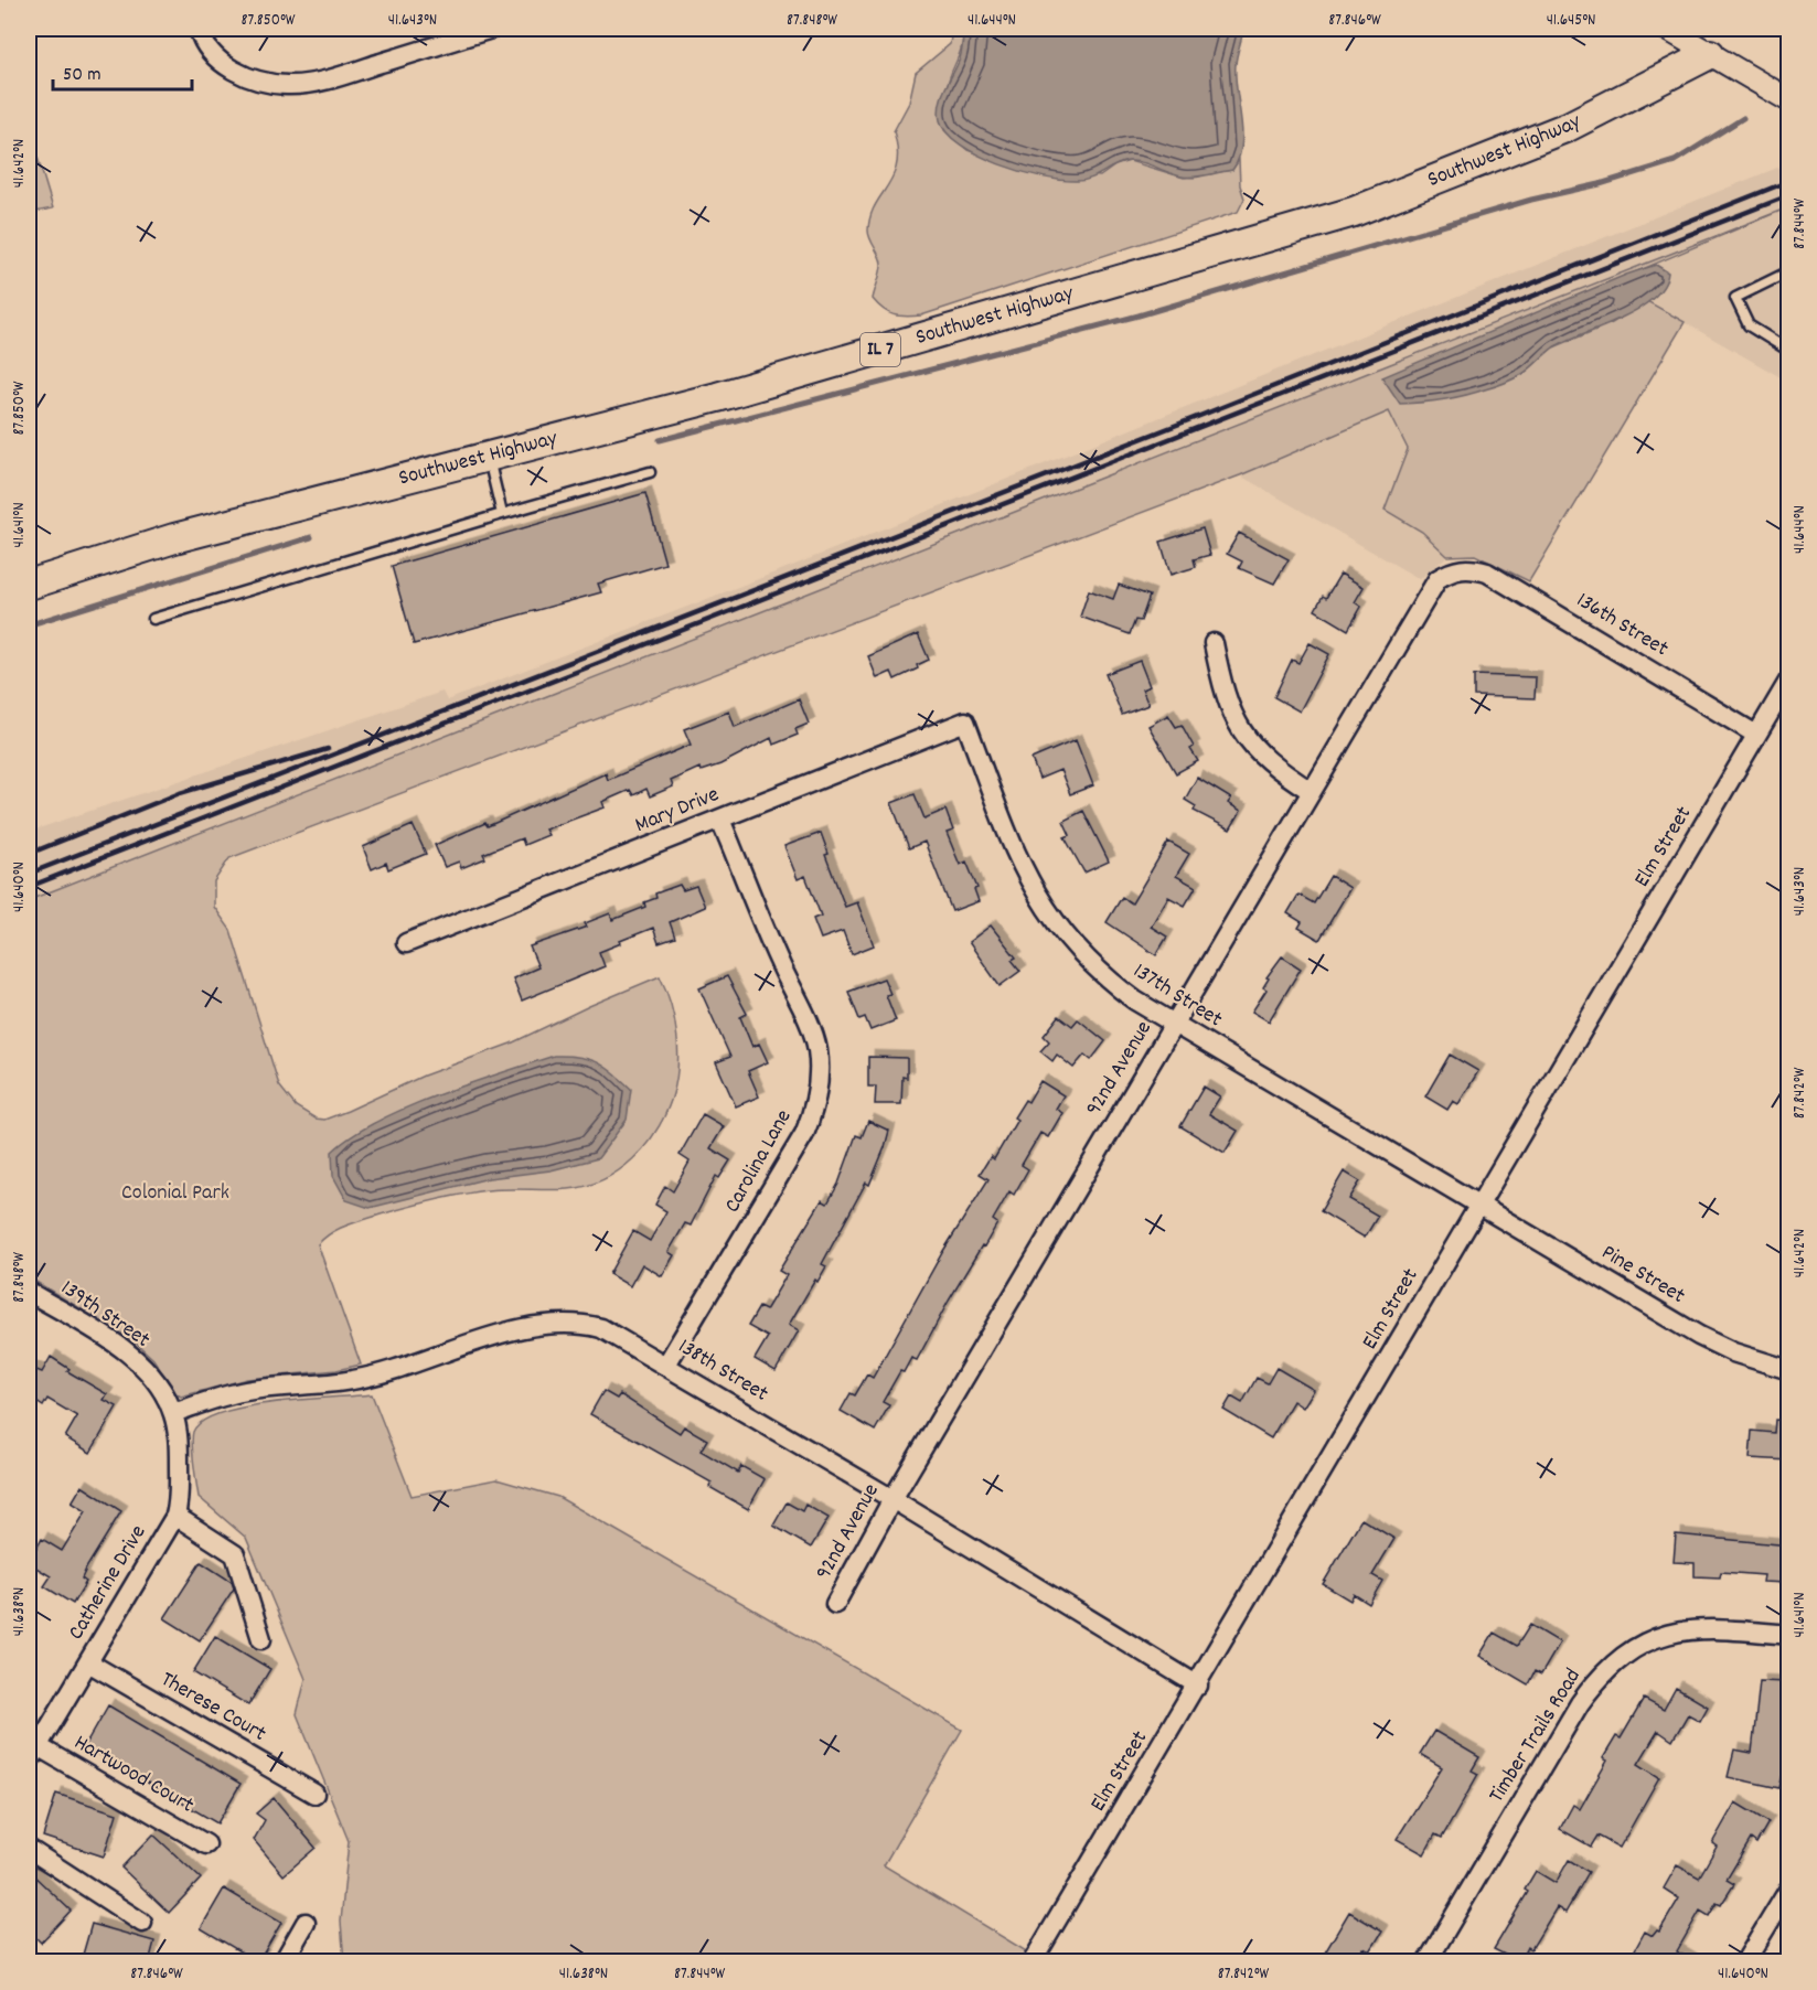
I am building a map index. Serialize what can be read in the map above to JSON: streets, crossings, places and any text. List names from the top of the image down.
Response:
{
  "streets": {
    "main road": ["Southwest Highway", "IL 7"],
    "street": [
      "136th Street",
      "Mary Drive",
      "Elm Street",
      "137th Street",
      "92nd Avenue",
      "Carolina Lane",
      "Pine Street",
      "139th Street",
      "138th Street",
      "Catherine Drive",
      "Therese Court",
      "Timber Trails Road",
      "Hartwood Court"
    ]
  },
  "crossings": [
    ["136th Street", "Elm Street"],
    ["136th Street", "92nd Avenue"],
    ["Mary Drive", "137th Street"],
    ["Mary Drive", "Carolina Lane"],
    ["Elm Street", "137th Street"],
    ["Elm Street", "Pine Street"],
    ["Elm Street", "138th Street"],
    ["137th Street", "92nd Avenue"],
    ["137th Street", "Pine Street"],
    ["92nd Avenue", "138th Street"],
    ["Carolina Lane", "138th Street"],
    ["139th Street", "138th Street"],
    ["139th Street", "Catherine Drive"],
    ["138th Street", "Catherine Drive"],
    ["Catherine Drive", "Therese Court"],
    ["Catherine Drive", "Hartwood Court"]
  ],
  "parks": ["Colonial Park"],
  "scale_bar": "50 m",
  "coordinates": [
    "87.850°W",
    "41.643°N",
    "87.848°W",
    "41.644°N",
    "87.846°W",
    "41.645°N",
    "41.642°N",
    "87.844°W",
    "41.641°N",
    "41.640°N",
    "87.842°W",
    "41.638°N"
  ]
}
